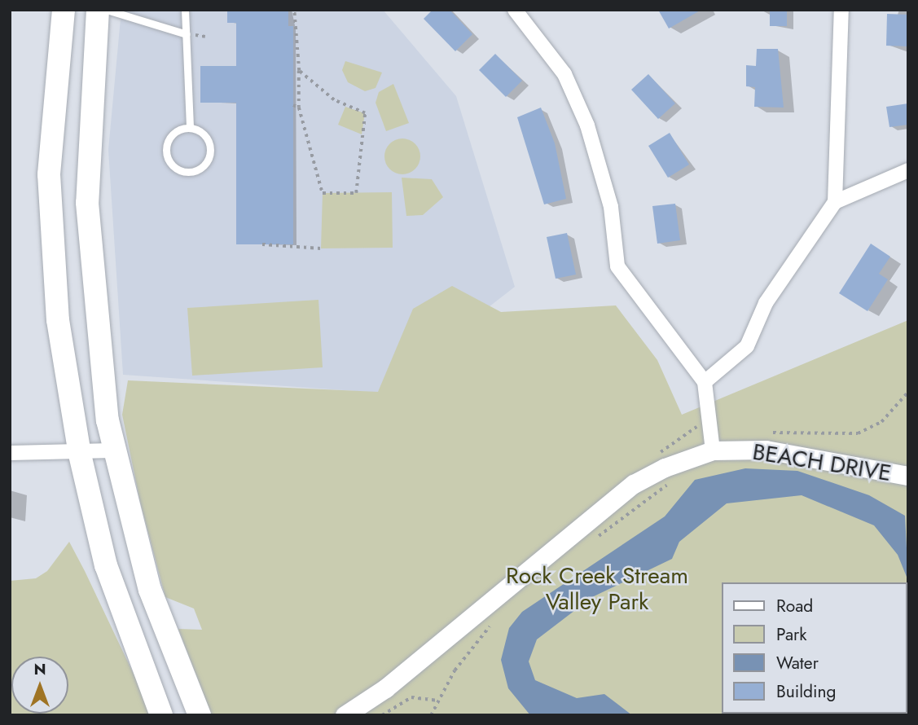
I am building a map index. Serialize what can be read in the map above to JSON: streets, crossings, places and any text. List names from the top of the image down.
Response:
{
  "streets": {
    "street": ["BEACH DRIVE"]
  },
  "parks": ["Rock Creek Stream Valley Park"],
  "legend": [
    "Road",
    "Park",
    "Water",
    "Building"
  ],
  "north": "top"
}
